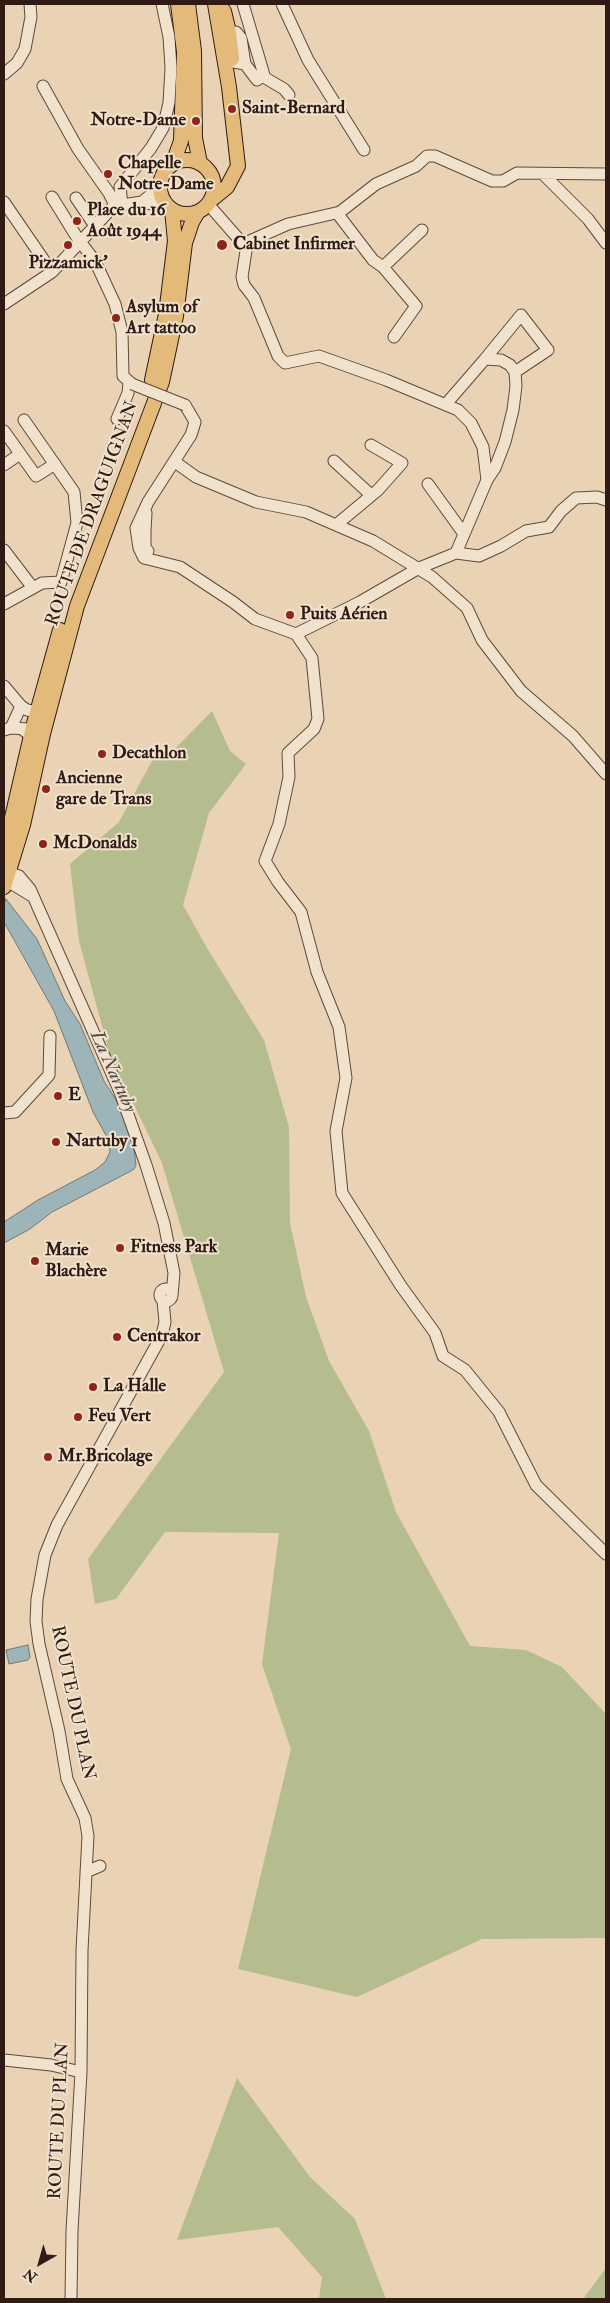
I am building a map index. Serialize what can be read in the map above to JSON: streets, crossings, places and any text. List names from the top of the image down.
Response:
{
  "streets": {
    "main road": ["ROUTE DE DRAGUIGNAN"],
    "street": ["ROUTE DU PLAN"]
  },
  "crossings": [
    ["ROUTE DE DRAGUIGNAN", "ROUTE DU PLAN"]
  ],
  "water": ["La Nartuby"],
  "places": [
    "Saint-Bernard",
    "Notre-Dame",
    "Chapelle Notre-Dame",
    "Place du 16 Août 1944",
    "Pizzamick'",
    "Cabinet Infirmer",
    "Asylum of Art tattoo",
    "Puits Aérien",
    "Decathlon",
    "Ancienne gare de Trans",
    "McDonalds",
    "E",
    "Nartuby 1",
    "Fitness Park",
    "Marie Blachère",
    "Centrakor",
    "La Halle",
    "Feu Vert",
    "Mr.Bricolage"
  ],
  "north": "bottom left"
}
